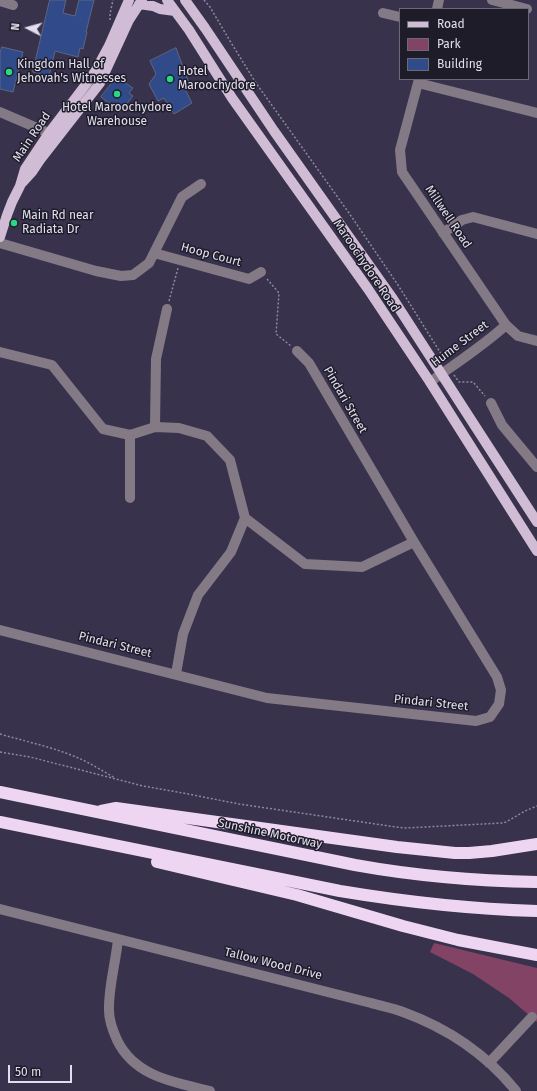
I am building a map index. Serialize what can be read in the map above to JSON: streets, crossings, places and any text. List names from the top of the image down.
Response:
{
  "streets": {
    "highway": ["Sunshine Motorway"],
    "main road": ["Main Road", "Maroochydore Road"],
    "street": [
      "Millwell Road",
      "Hoop Court",
      "Hume Street",
      "Pindari Street",
      "Tallow Wood Drive"
    ]
  },
  "crossings": [
    ["Millwell Road", "Hume Street"],
    ["Maroochydore Road", "Hume Street"]
  ],
  "places": [
    "Kingdom Hall of Jehovah's Witnesses",
    "Hotel Maroochydore",
    "Hotel Maroochydore Warehouse",
    "Main Rd near Radiata Dr"
  ],
  "legend": ["Road", "Park", "Building"],
  "scale_bar": "50 m",
  "north": "left"
}
